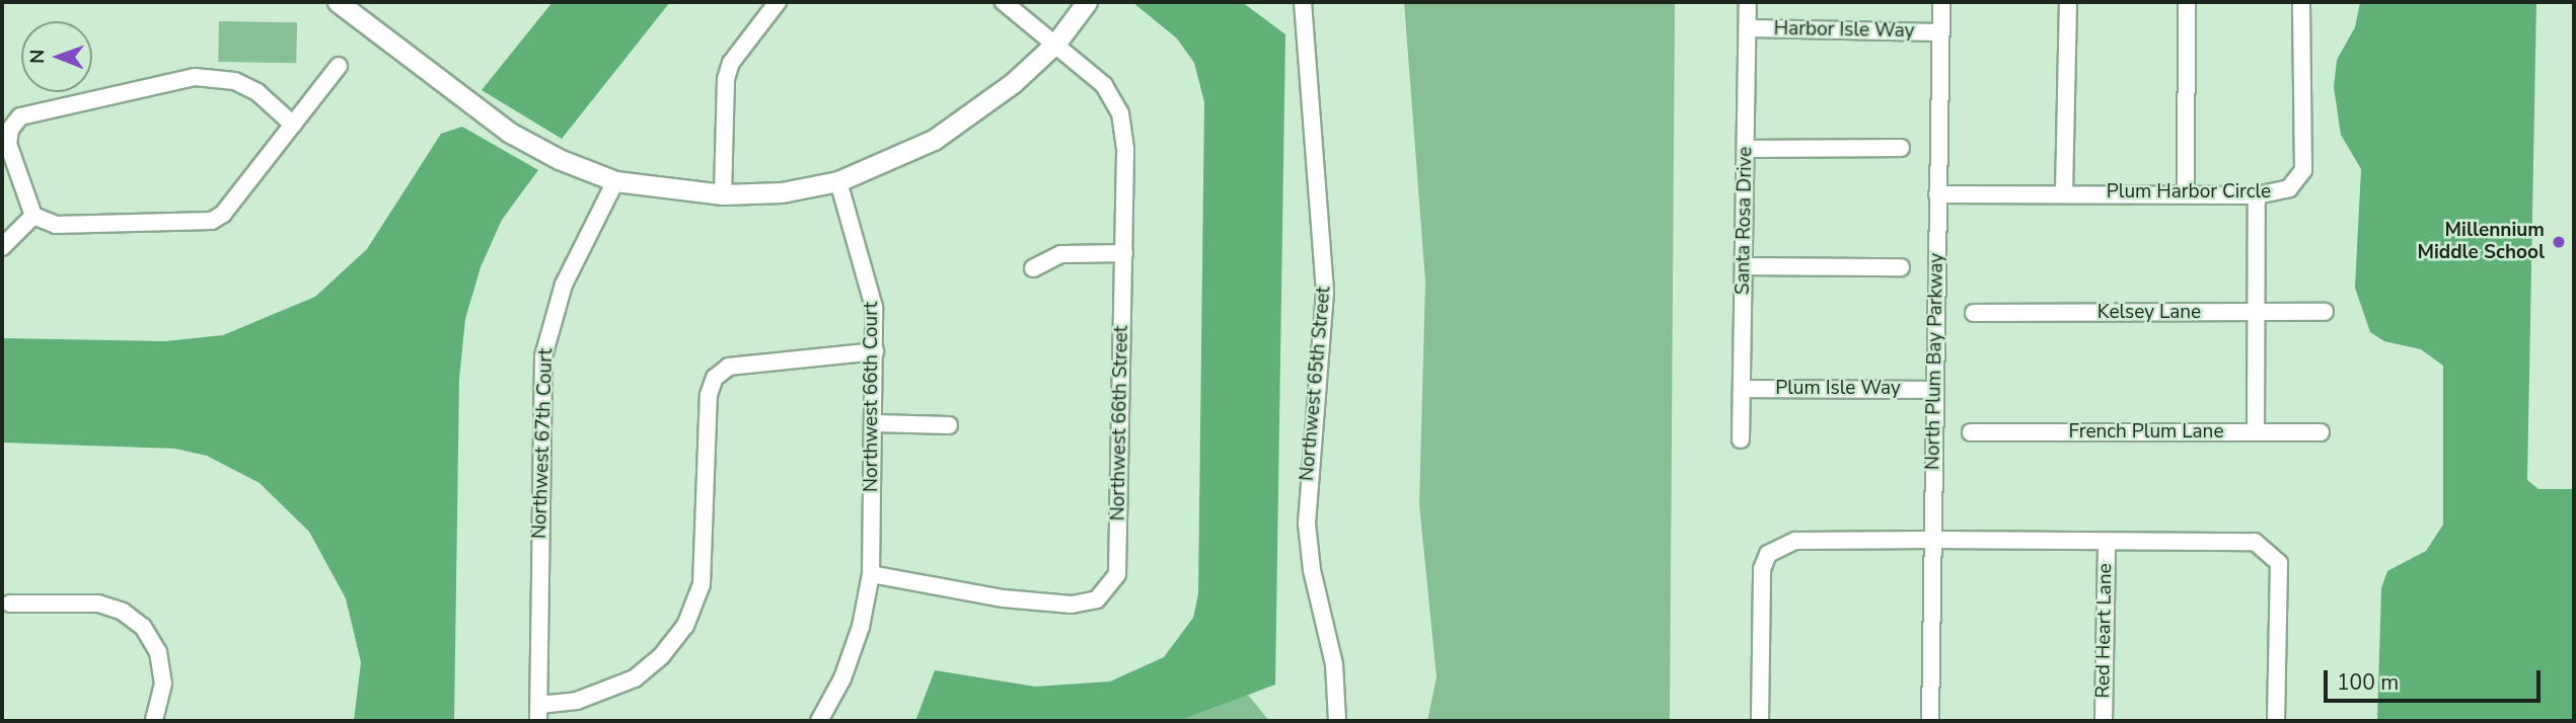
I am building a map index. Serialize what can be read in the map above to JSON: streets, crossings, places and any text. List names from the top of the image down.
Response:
{
  "streets": {
    "street": [
      "Harbor Isle Way",
      "Plum Harbor Circle",
      "Santa Rosa Drive",
      "Kelsey Lane",
      "North Plum Bay Parkway",
      "Northwest 65th Street",
      "Plum Isle Way",
      "Northwest 66th Court",
      "Northwest 66th Street",
      "French Plum Lane",
      "Northwest 67th Court",
      "Red Heart Lane"
    ]
  },
  "crossings": [
    ["Harbor Isle Way", "Santa Rosa Drive"],
    ["Harbor Isle Way", "North Plum Bay Parkway"],
    ["Plum Harbor Circle", "North Plum Bay Parkway"],
    ["Santa Rosa Drive", "Plum Isle Way"],
    ["North Plum Bay Parkway", "Plum Isle Way"],
    ["Northwest 66th Court", "Northwest 66th Street"]
  ],
  "places": ["Millennium Middle School"],
  "scale_bar": "100 m",
  "north": "left"
}
